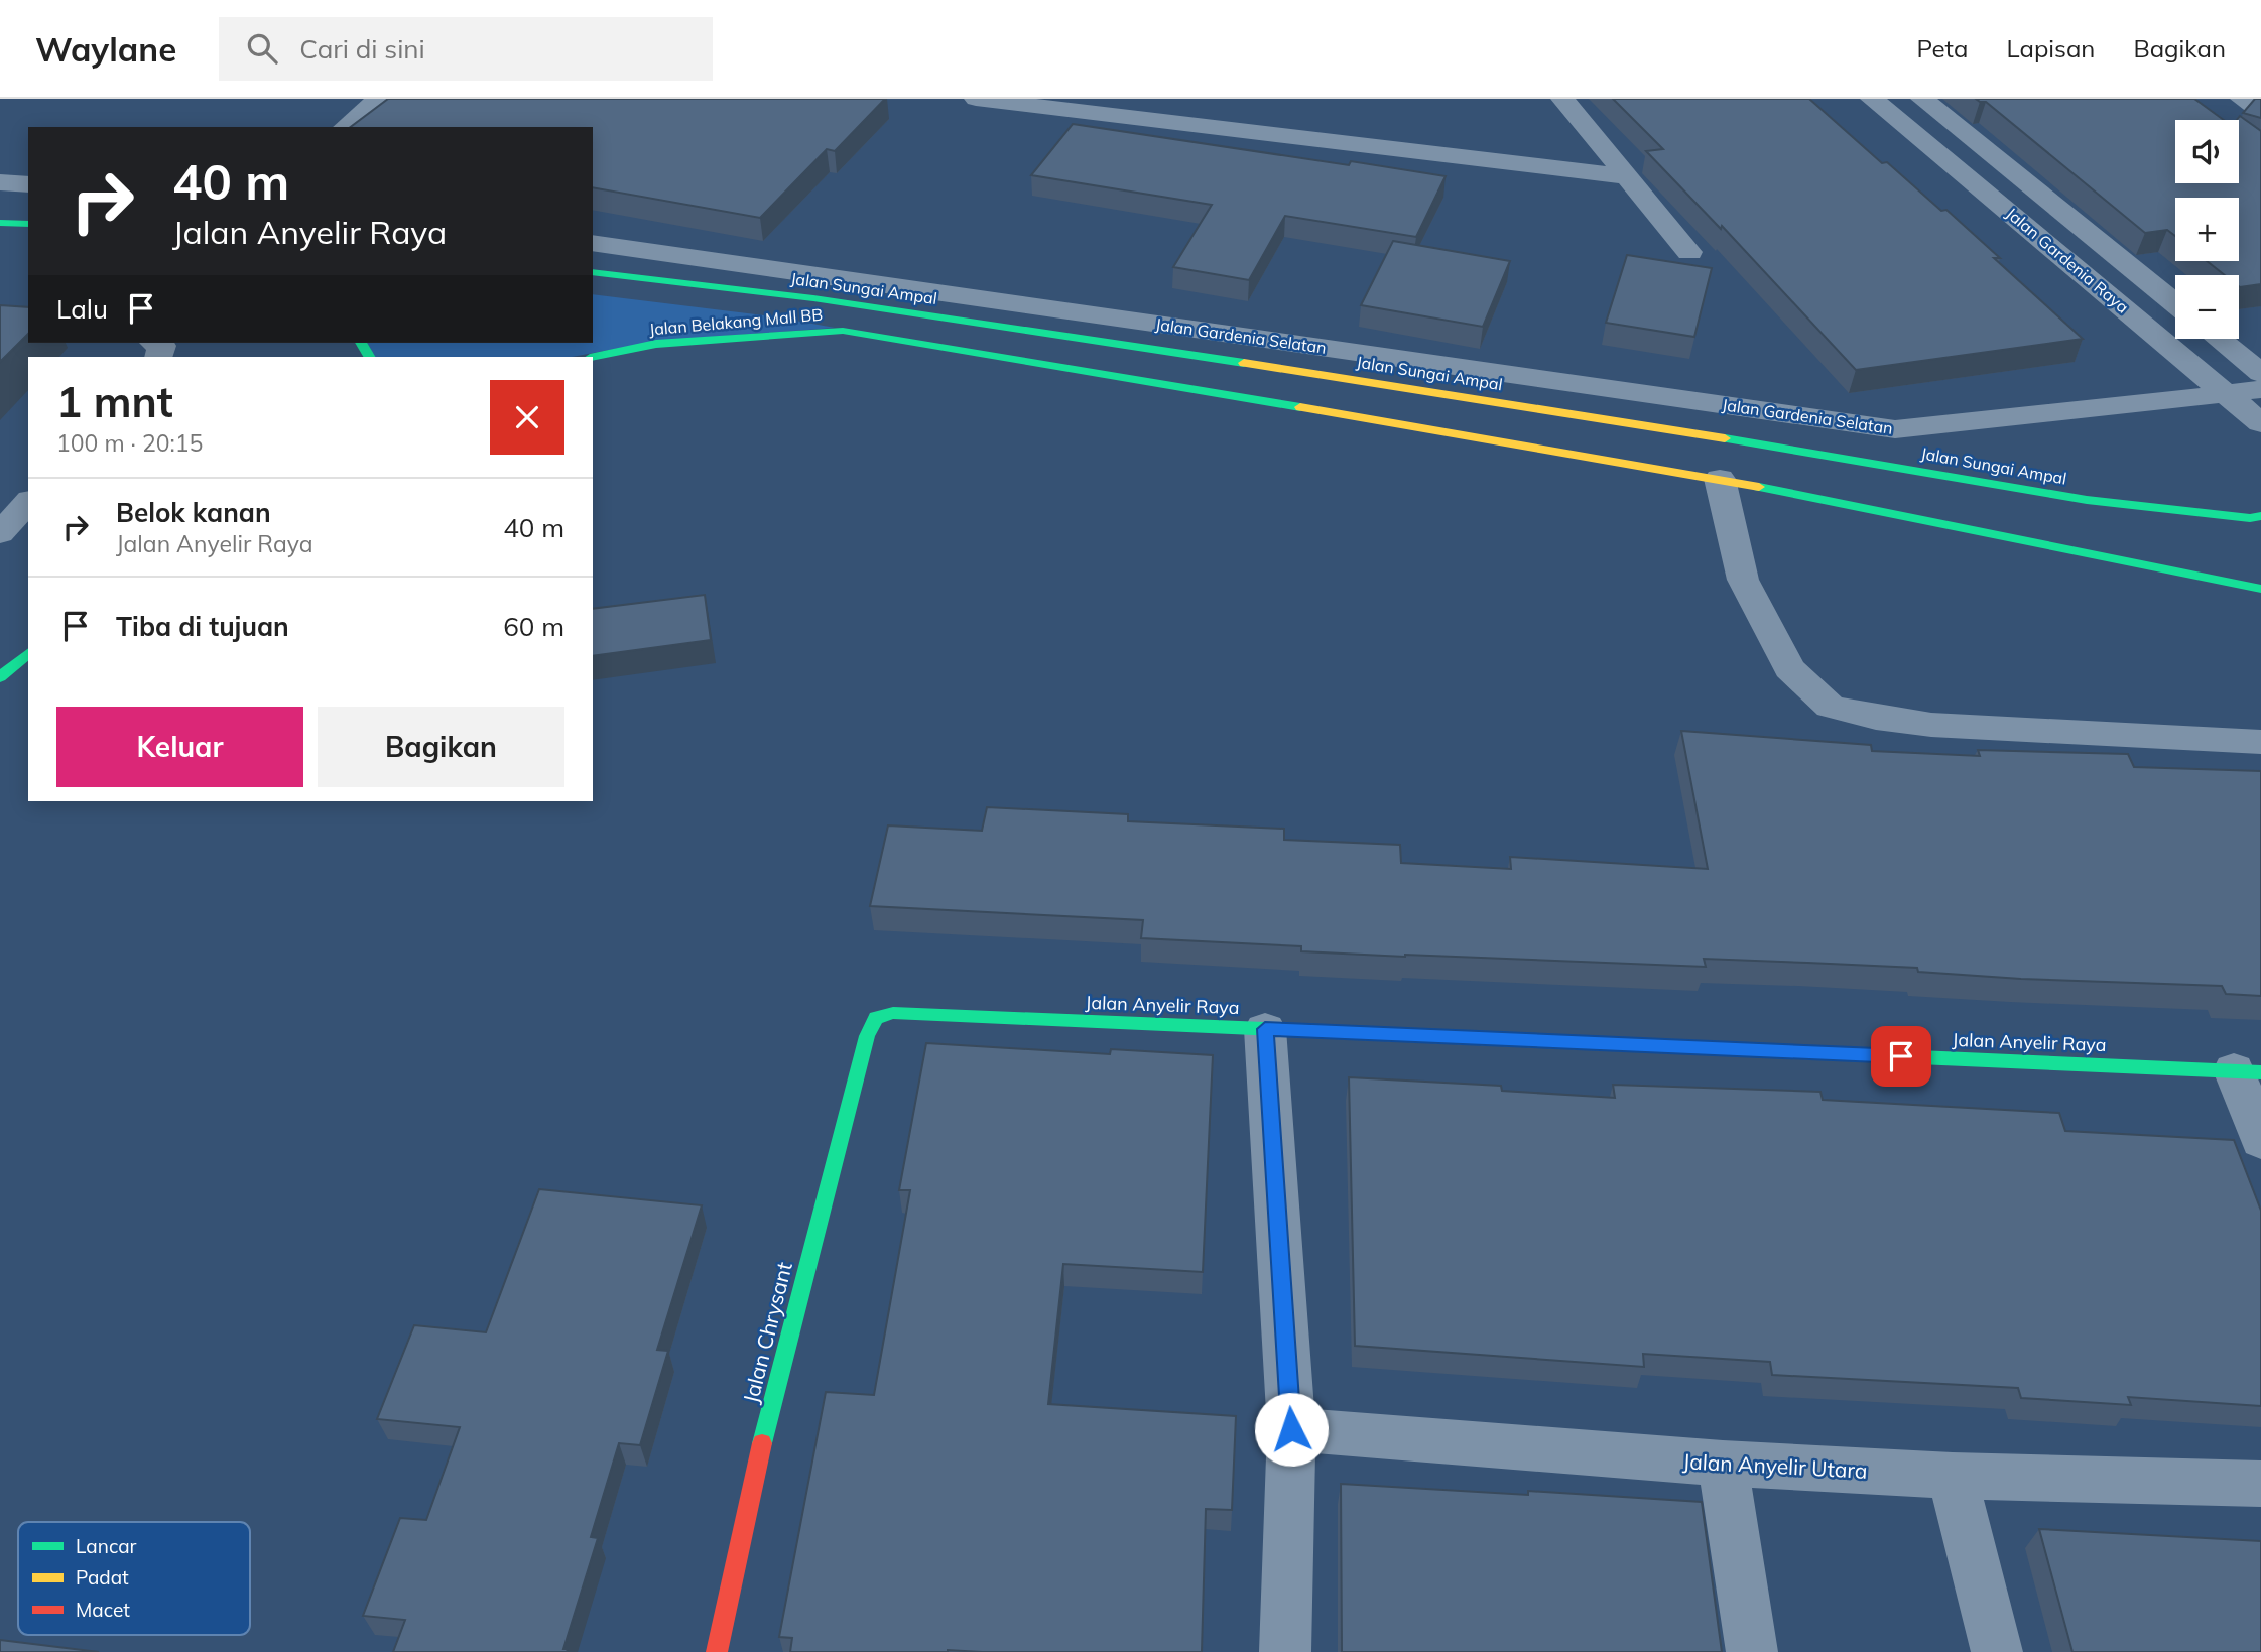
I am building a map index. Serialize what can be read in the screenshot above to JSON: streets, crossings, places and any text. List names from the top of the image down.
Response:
{
  "streets": {
    "main road": [
      "Jalan Sungai Ampal",
      "Jalan Belakang Mall BB",
      "Jalan Anyelir Raya",
      "Jalan Chrysant"
    ],
    "street": ["Jalan Gardenia Raya", "Jalan Gardenia Selatan", "Jalan Anyelir Utara"]
  },
  "crossings": [
    ["Jalan Gardenia Raya", "Jalan Gardenia Selatan"],
    ["Jalan Anyelir Raya", "Jalan Chrysant"]
  ],
  "legend": ["Lancar", "Padat", "Macet"],
  "page": {
    "header": "Waylane",
    "search": "Cari di sini",
    "nav": ["Peta", "Lapisan", "Bagikan"],
    "map_buttons": ["+", "−"],
    "turn": ["40 m", "Jalan Anyelir Raya"],
    "then": "Lalu",
    "heading": ["1 mnt", "100 m · 20:15"],
    "list": [
      {
        "name": "Belok kanan",
        "note": "Jalan Anyelir Raya",
        "value": "40 m"
      },
      {
        "name": "Tiba di tujuan",
        "value": "60 m"
      }
    ],
    "buttons": ["Keluar", "Bagikan"]
  }
}
